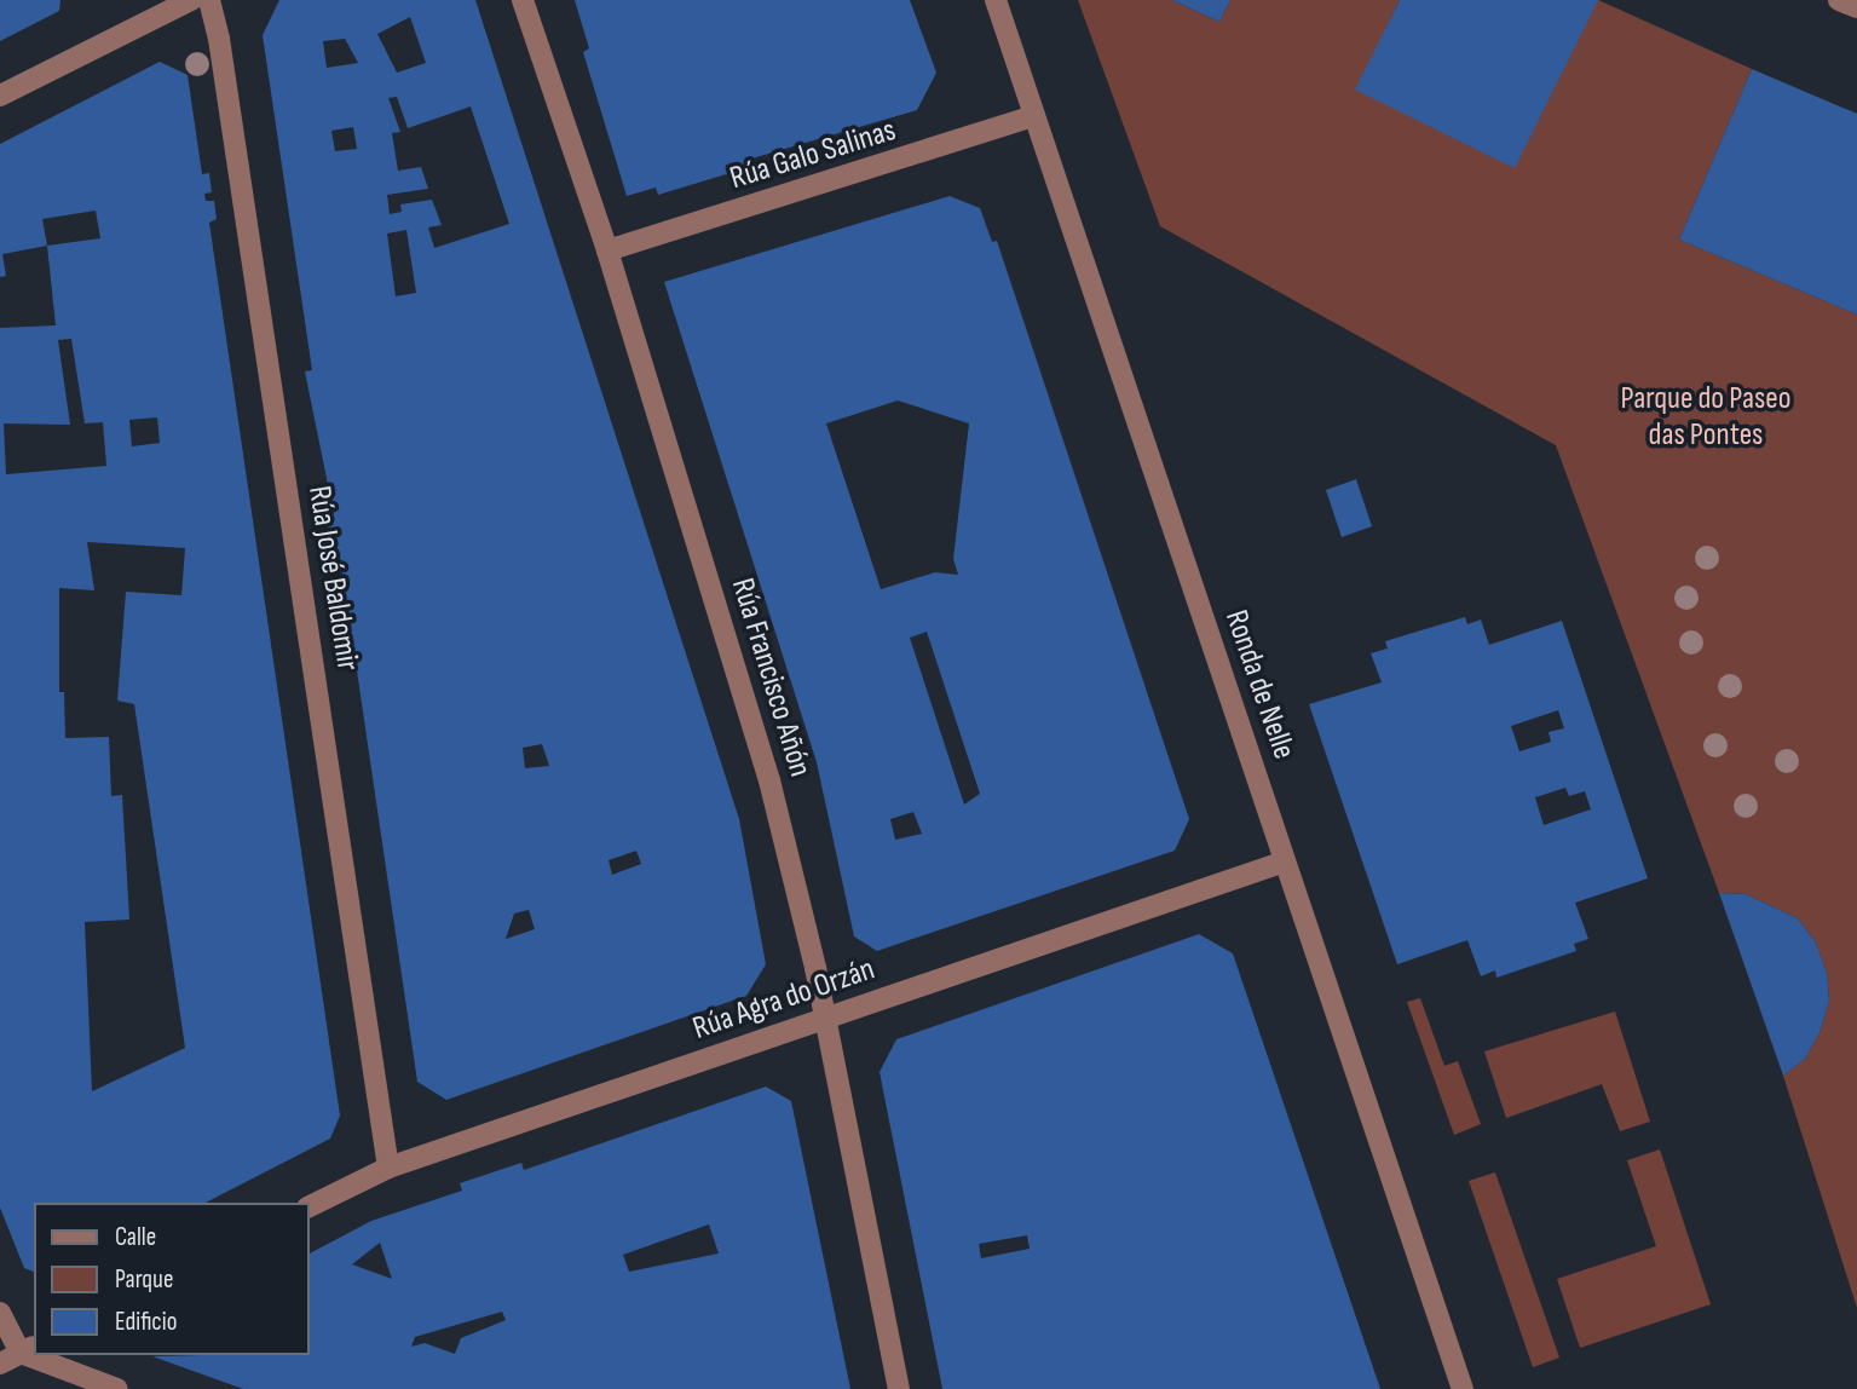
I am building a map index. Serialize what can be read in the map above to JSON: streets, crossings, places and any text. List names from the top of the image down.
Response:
{
  "streets": {
    "street": [
      "Rúa Galo Salinas",
      "Rúa José Baldomir",
      "Rúa Francisco Añón",
      "Ronda de Nelle",
      "Rúa Agra do Orzán"
    ]
  },
  "crossings": [
    ["Rúa Galo Salinas", "Rúa Francisco Añón"],
    ["Rúa Galo Salinas", "Ronda de Nelle"],
    ["Rúa José Baldomir", "Rúa Agra do Orzán"],
    ["Rúa Francisco Añón", "Rúa Agra do Orzán"],
    ["Ronda de Nelle", "Rúa Agra do Orzán"]
  ],
  "parks": ["Parque do Paseo das Pontes"],
  "legend": ["Calle", "Parque", "Edificio"]
}
